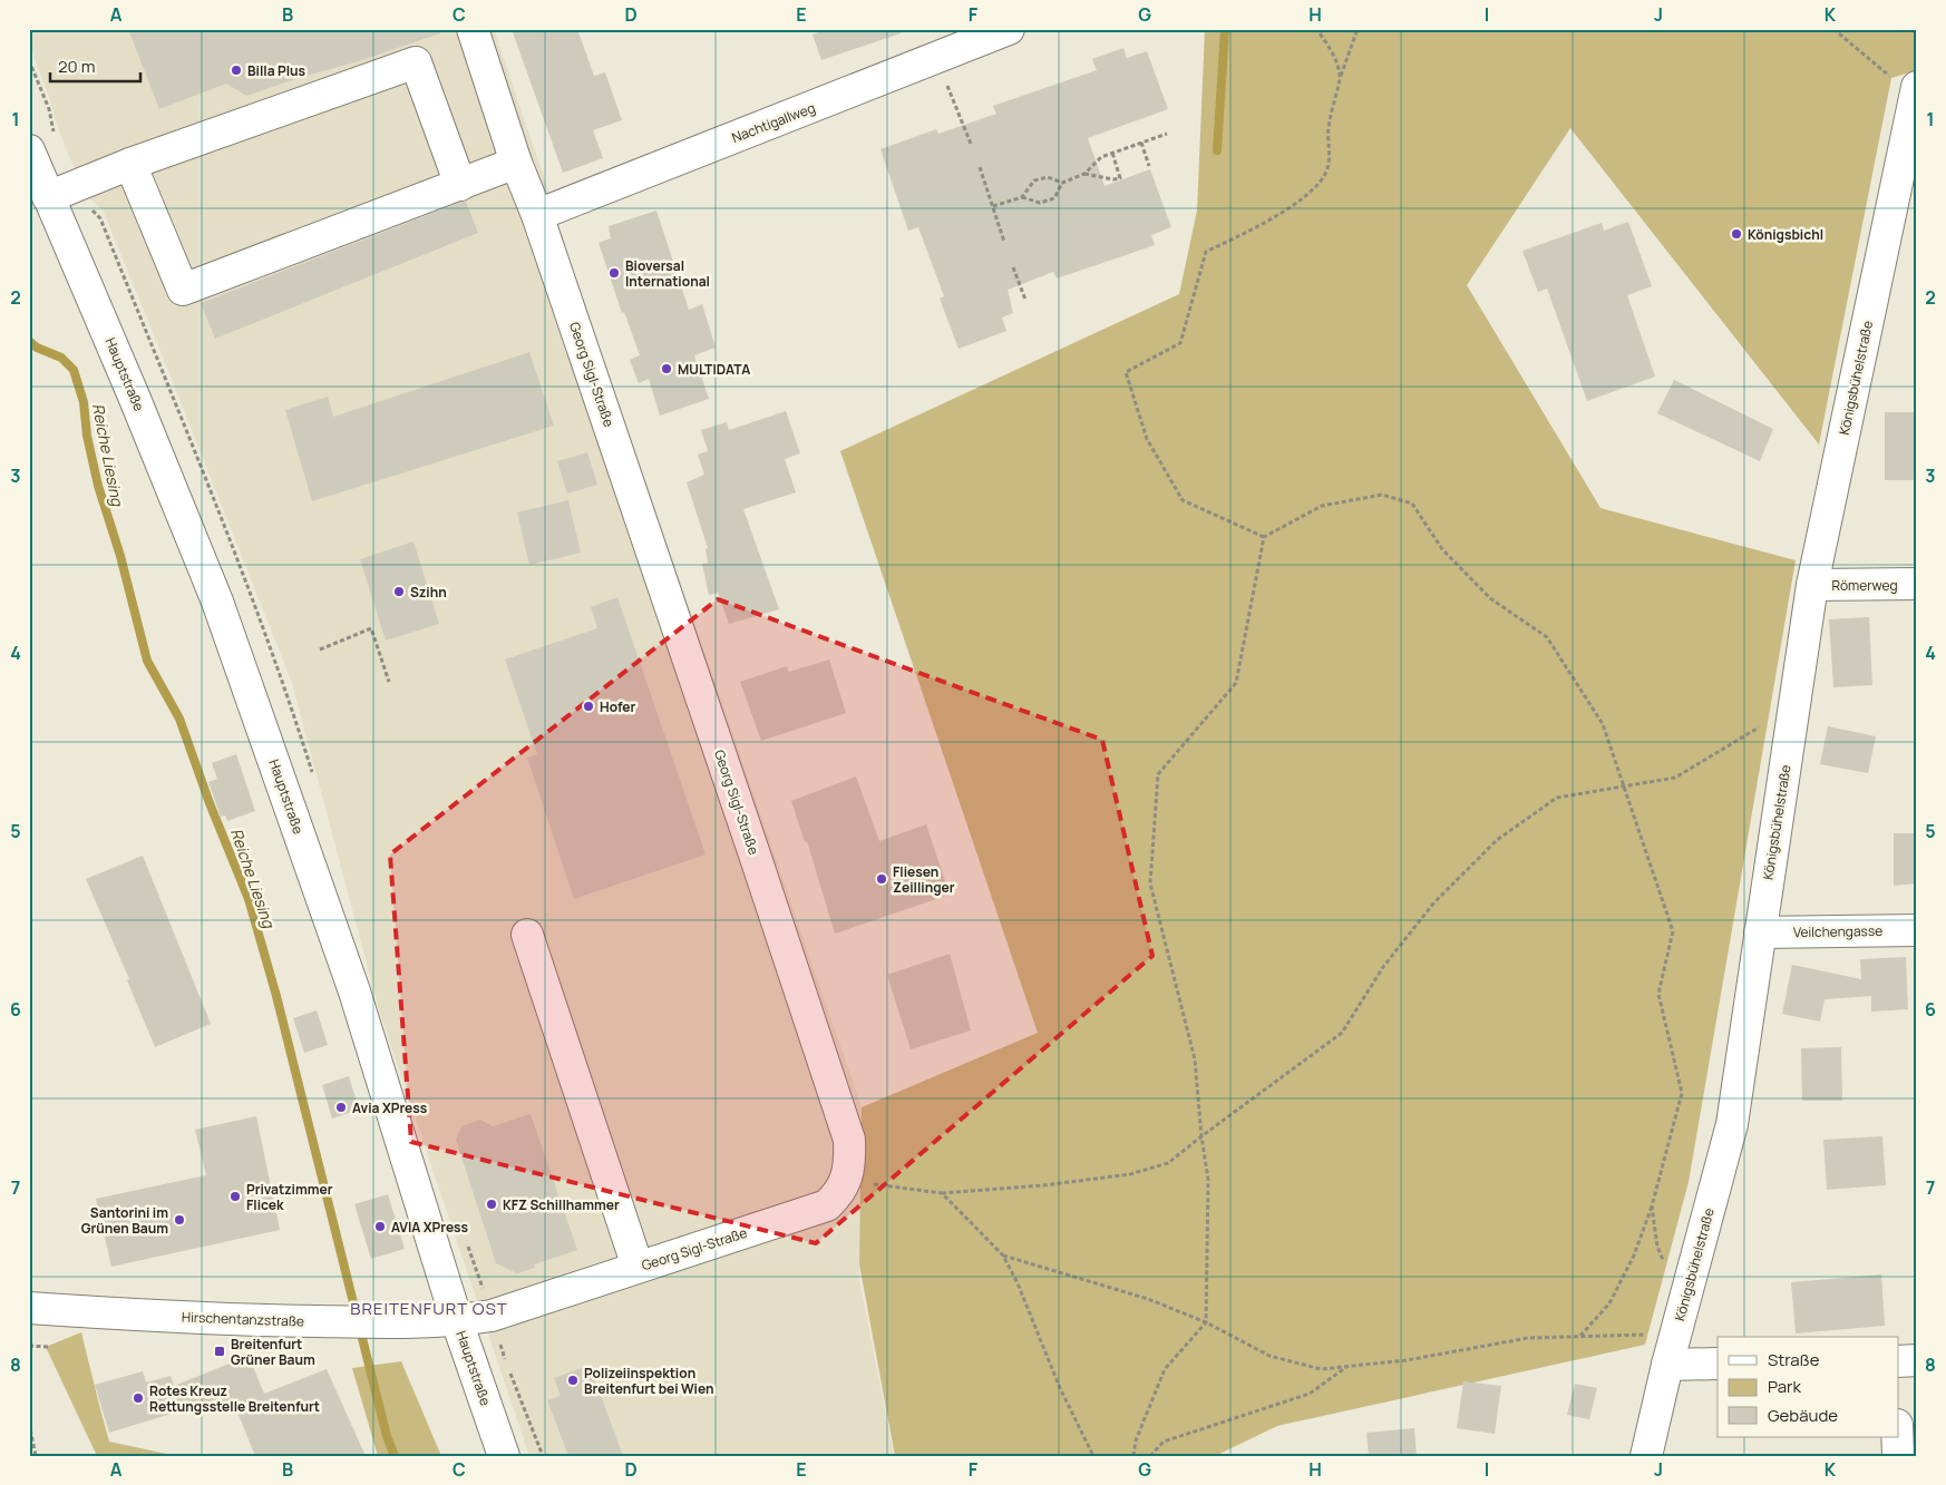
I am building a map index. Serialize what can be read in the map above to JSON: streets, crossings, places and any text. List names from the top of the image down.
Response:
{
  "streets": {
    "street": [
      "Nachtigallweg",
      "Hauptstraße",
      "Georg Sigl-Straße",
      "Königsbühelstraße",
      "Römerweg",
      "Veilchengasse",
      "Hirschentanzstraße"
    ]
  },
  "crossings": [
    ["Nachtigallweg", "Georg Sigl-Straße"],
    ["Hauptstraße", "Georg Sigl-Straße"],
    ["Hauptstraße", "Hirschentanzstraße"],
    ["Georg Sigl-Straße", "Hirschentanzstraße"],
    ["Königsbühelstraße", "Römerweg"],
    ["Königsbühelstraße", "Veilchengasse"]
  ],
  "districts": ["BREITENFURT OST"],
  "water": ["Reiche Liesing"],
  "places": {
    "other": [
      "Billa Plus",
      "Königsbichl",
      "Bioversal International",
      "MULTIDATA",
      "Szihn",
      "Hofer",
      "Fliesen Zeillinger",
      "Avia XPress",
      "Privatzimmer Flicek",
      "KFZ Schillhammer",
      "Santorini im Grünen Baum",
      "AVIA XPress",
      "Polizeiinspektion Breitenfurt bei Wien",
      "Rotes Kreuz Rettungsstelle Breitenfurt"
    ],
    "transit": ["Breitenfurt Grüner Baum"]
  },
  "legend": ["Straße", "Park", "Gebäude"],
  "scale_bar": "20 m",
  "grid": {
    "columns": [
      "A",
      "B",
      "C",
      "D",
      "E",
      "F",
      "G",
      "H",
      "I",
      "J",
      "K"
    ],
    "rows": [
      "1",
      "2",
      "3",
      "4",
      "5",
      "6",
      "7",
      "8"
    ]
  }
}
